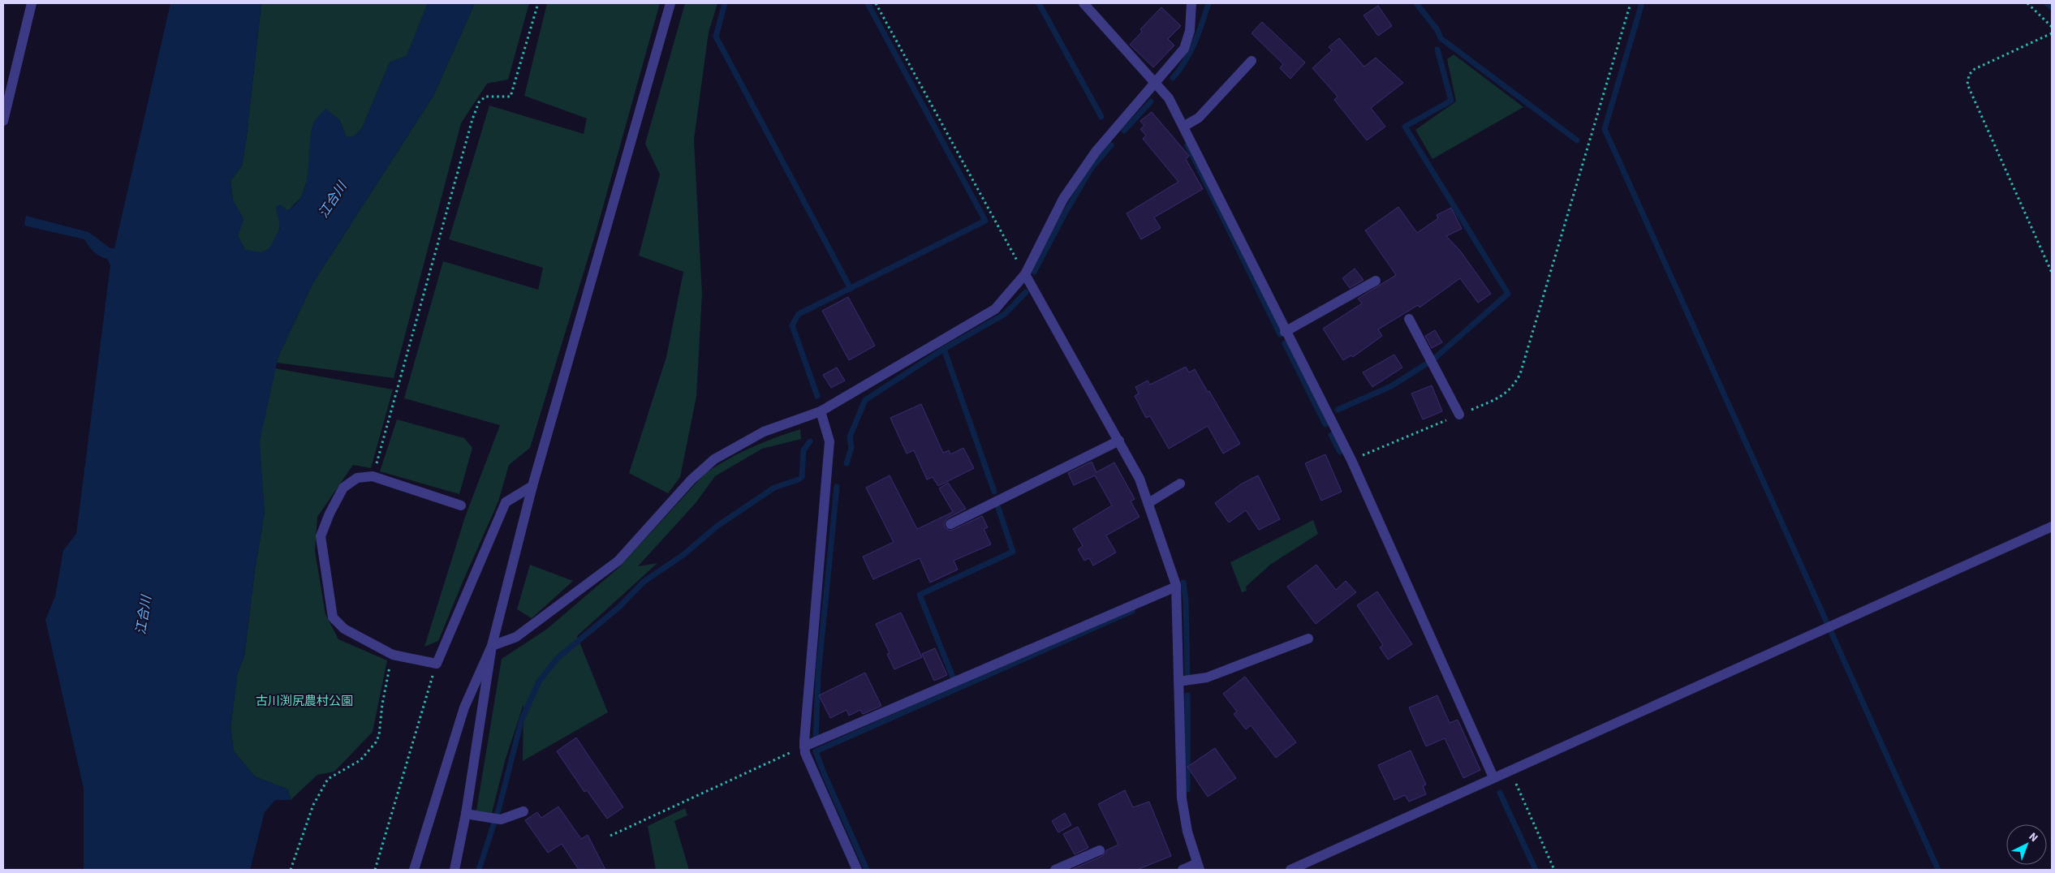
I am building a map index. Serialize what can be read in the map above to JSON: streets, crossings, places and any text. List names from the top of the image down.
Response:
{
  "water": ["江合川"],
  "parks": ["古川渕尻農村公園"],
  "north": "top right"
}
